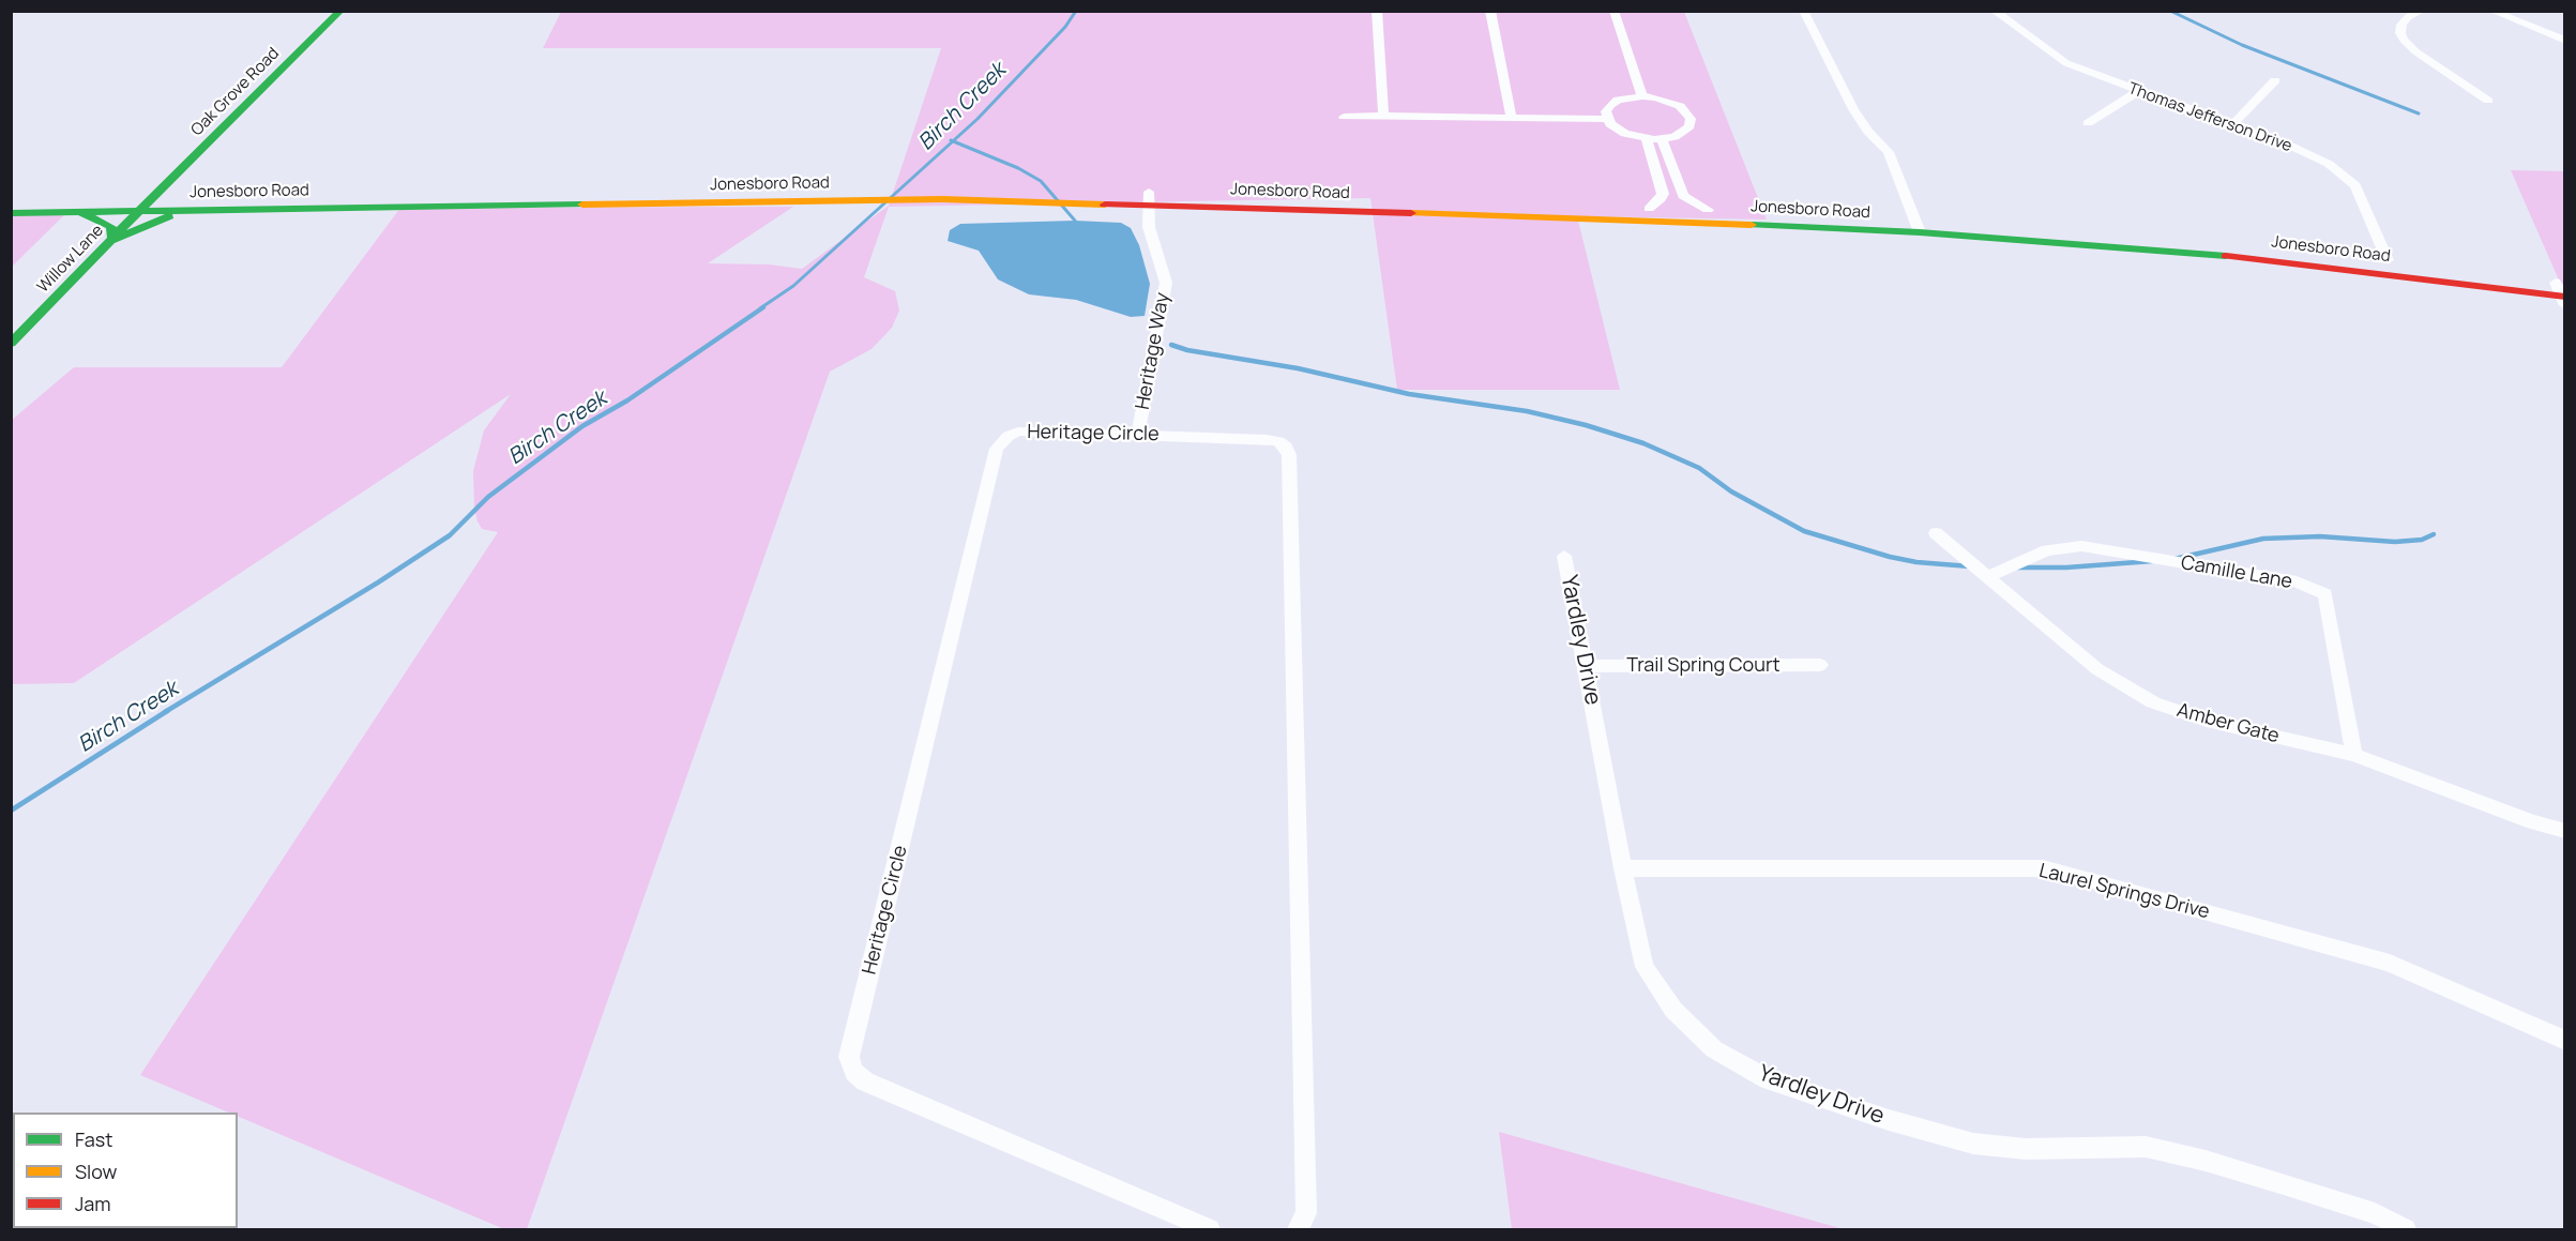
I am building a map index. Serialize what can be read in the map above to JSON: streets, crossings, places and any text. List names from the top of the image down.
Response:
{
  "streets": {
    "main road": ["Oak Grove Road", "Jonesboro Road", "Willow Lane"],
    "street": [
      "Thomas Jefferson Drive",
      "Heritage Way",
      "Heritage Circle",
      "Camille Lane",
      "Yardley Drive",
      "Trail Spring Court",
      "Amber Gate",
      "Laurel Springs Drive"
    ]
  },
  "crossings": [
    ["Oak Grove Road", "Jonesboro Road"],
    ["Oak Grove Road", "Willow Lane"],
    ["Thomas Jefferson Drive", "Jonesboro Road"],
    ["Jonesboro Road", "Willow Lane"],
    ["Jonesboro Road", "Heritage Way"],
    ["Heritage Way", "Heritage Circle"],
    ["Camille Lane", "Amber Gate"],
    ["Yardley Drive", "Trail Spring Court"],
    ["Yardley Drive", "Laurel Springs Drive"]
  ],
  "water": ["Birch Creek"],
  "legend": ["Fast", "Slow", "Jam"]
}
